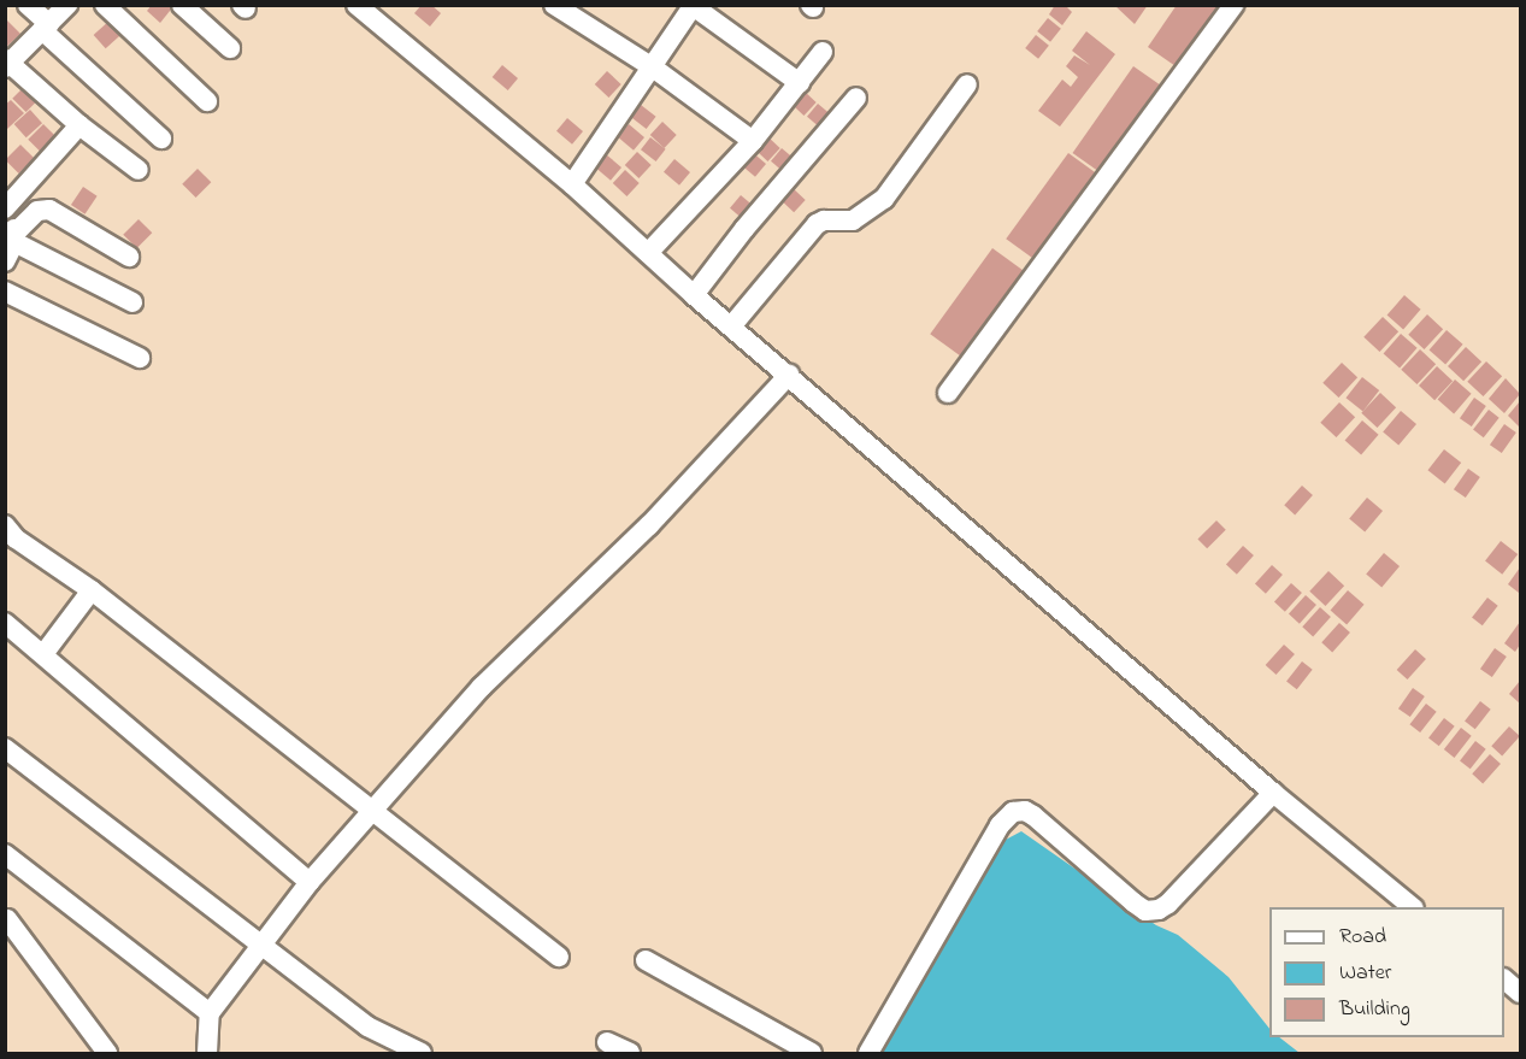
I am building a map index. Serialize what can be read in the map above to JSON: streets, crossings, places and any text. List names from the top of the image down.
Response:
{
  "legend": ["Road", "Water", "Building"]
}
